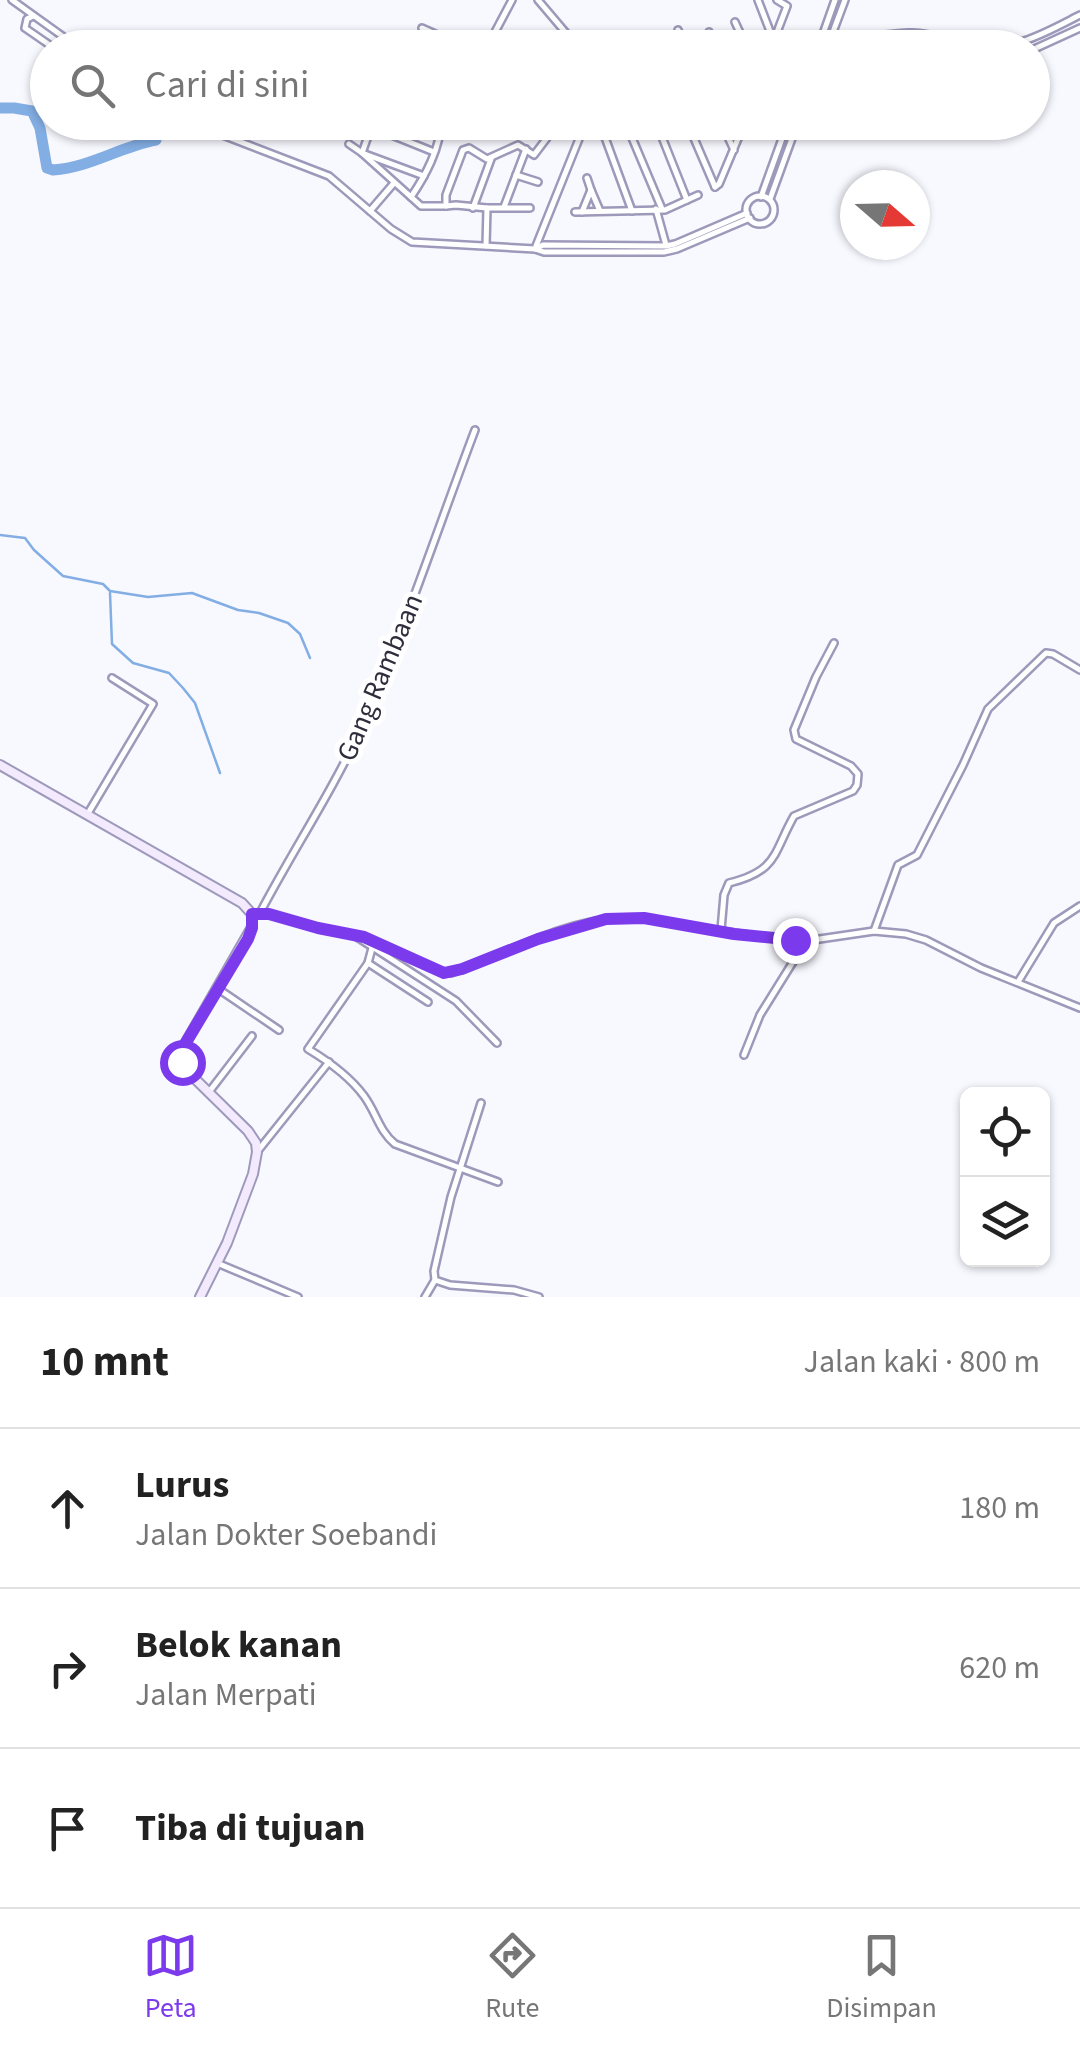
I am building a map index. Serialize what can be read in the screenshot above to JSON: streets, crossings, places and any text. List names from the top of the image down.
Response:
{
  "streets": {
    "street": ["Gang Rambaan"]
  },
  "north": "right",
  "page": {
    "search": "Cari di sini",
    "heading": ["10 mnt", "Jalan kaki · 800 m"],
    "list": [
      ["Lurus", "Jalan Dokter Soebandi", "180 m"],
      ["Belok kanan", "Jalan Merpati", "620 m"],
      "Tiba di tujuan"
    ],
    "nav": ["Peta", "Rute", "Disimpan"]
  }
}
